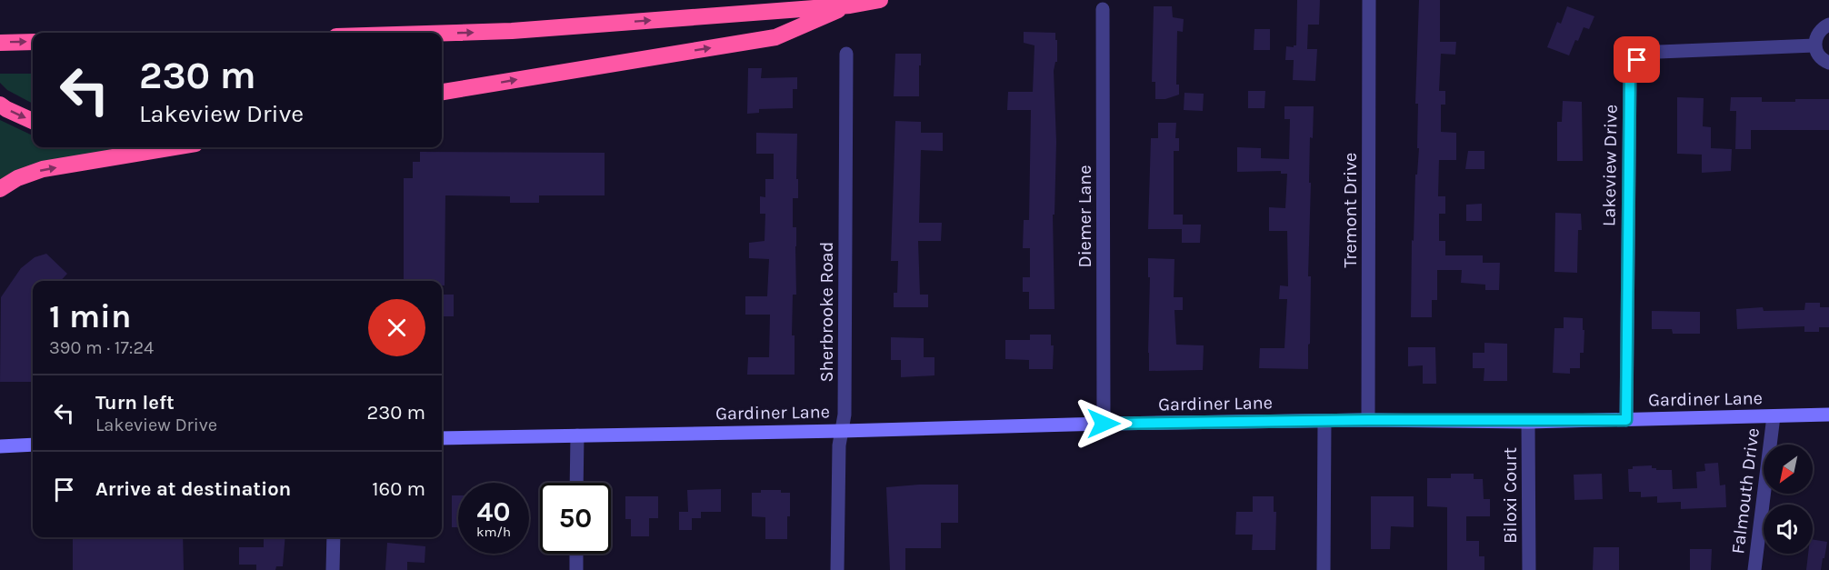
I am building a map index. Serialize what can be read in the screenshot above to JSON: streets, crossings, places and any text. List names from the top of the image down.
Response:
{
  "streets": {
    "main road": ["Gardiner Lane"],
    "street": [
      "Lakeview Drive",
      "Tremont Drive",
      "Diemer Lane",
      "Sherbrooke Road",
      "Falmouth Drive",
      "Biloxi Court"
    ]
  },
  "crossings": [
    ["Lakeview Drive", "Gardiner Lane"],
    ["Tremont Drive", "Gardiner Lane"],
    ["Diemer Lane", "Gardiner Lane"],
    ["Sherbrooke Road", "Gardiner Lane"],
    ["Gardiner Lane", "Falmouth Drive"],
    ["Gardiner Lane", "Biloxi Court"]
  ],
  "north": "bottom left",
  "page": {
    "turn": ["230 m", "Lakeview Drive"],
    "heading": ["1 min", "390 m · 17:24"],
    "list": [
      {
        "name": "Turn left",
        "note": "Lakeview Drive",
        "value": "230 m"
      },
      {
        "name": "Arrive at destination",
        "value": "160 m"
      }
    ],
    "speed": "40 km/h",
    "limit": "50"
  }
}
